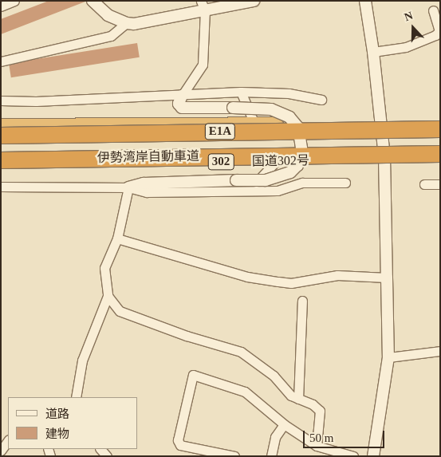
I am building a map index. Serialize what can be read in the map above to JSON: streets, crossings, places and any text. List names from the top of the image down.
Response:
{
  "streets": {
    "highway": [
      "E1A",
      "伊勢湾岸自動車道",
      "国道302号",
      "302"
    ]
  },
  "crossings": [
    ["伊勢湾岸自動車道", "国道302号"]
  ],
  "legend": ["道路", "建物"],
  "scale_bar": "50 m",
  "north": "top"
}
